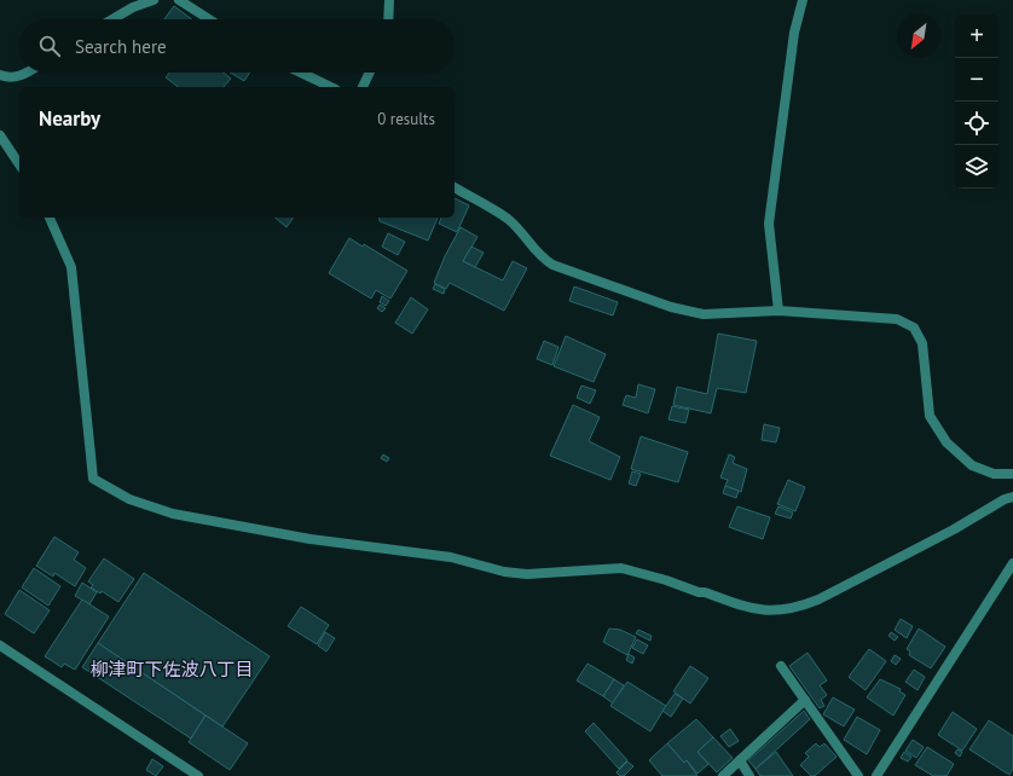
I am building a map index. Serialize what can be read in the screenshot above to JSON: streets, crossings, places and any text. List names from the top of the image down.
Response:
{
  "districts": ["柳津町下佐波八丁目"],
  "north": "bottom left",
  "page": {
    "map_buttons": ["+", "−"],
    "search": "Search here",
    "heading": ["Nearby", "0 results"]
  }
}
